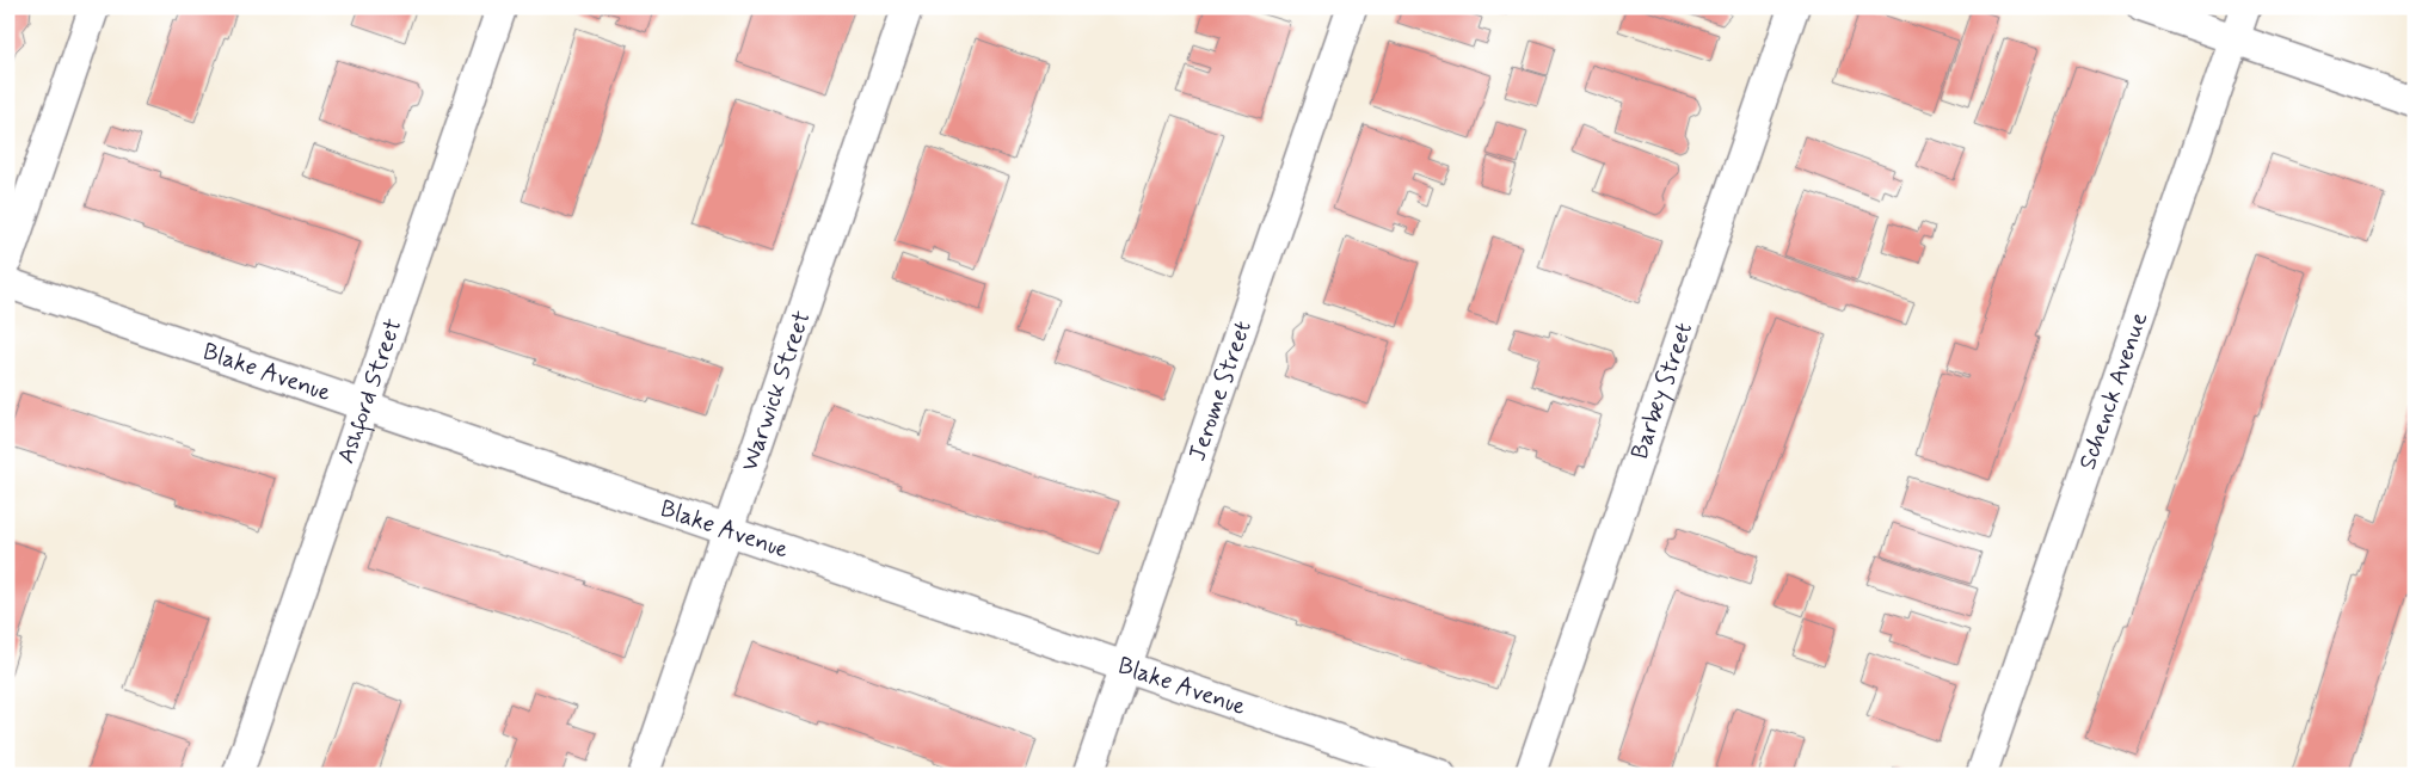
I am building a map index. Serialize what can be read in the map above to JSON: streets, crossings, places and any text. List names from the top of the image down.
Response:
{
  "streets": {
    "street": [
      "Blake Avenue",
      "Warwick Street",
      "Barbey Street",
      "Ashford Street",
      "Jerome Street",
      "Schenck Avenue"
    ]
  },
  "crossings": [
    ["Blake Avenue", "Warwick Street"],
    ["Blake Avenue", "Ashford Street"],
    ["Blake Avenue", "Jerome Street"]
  ]
}
